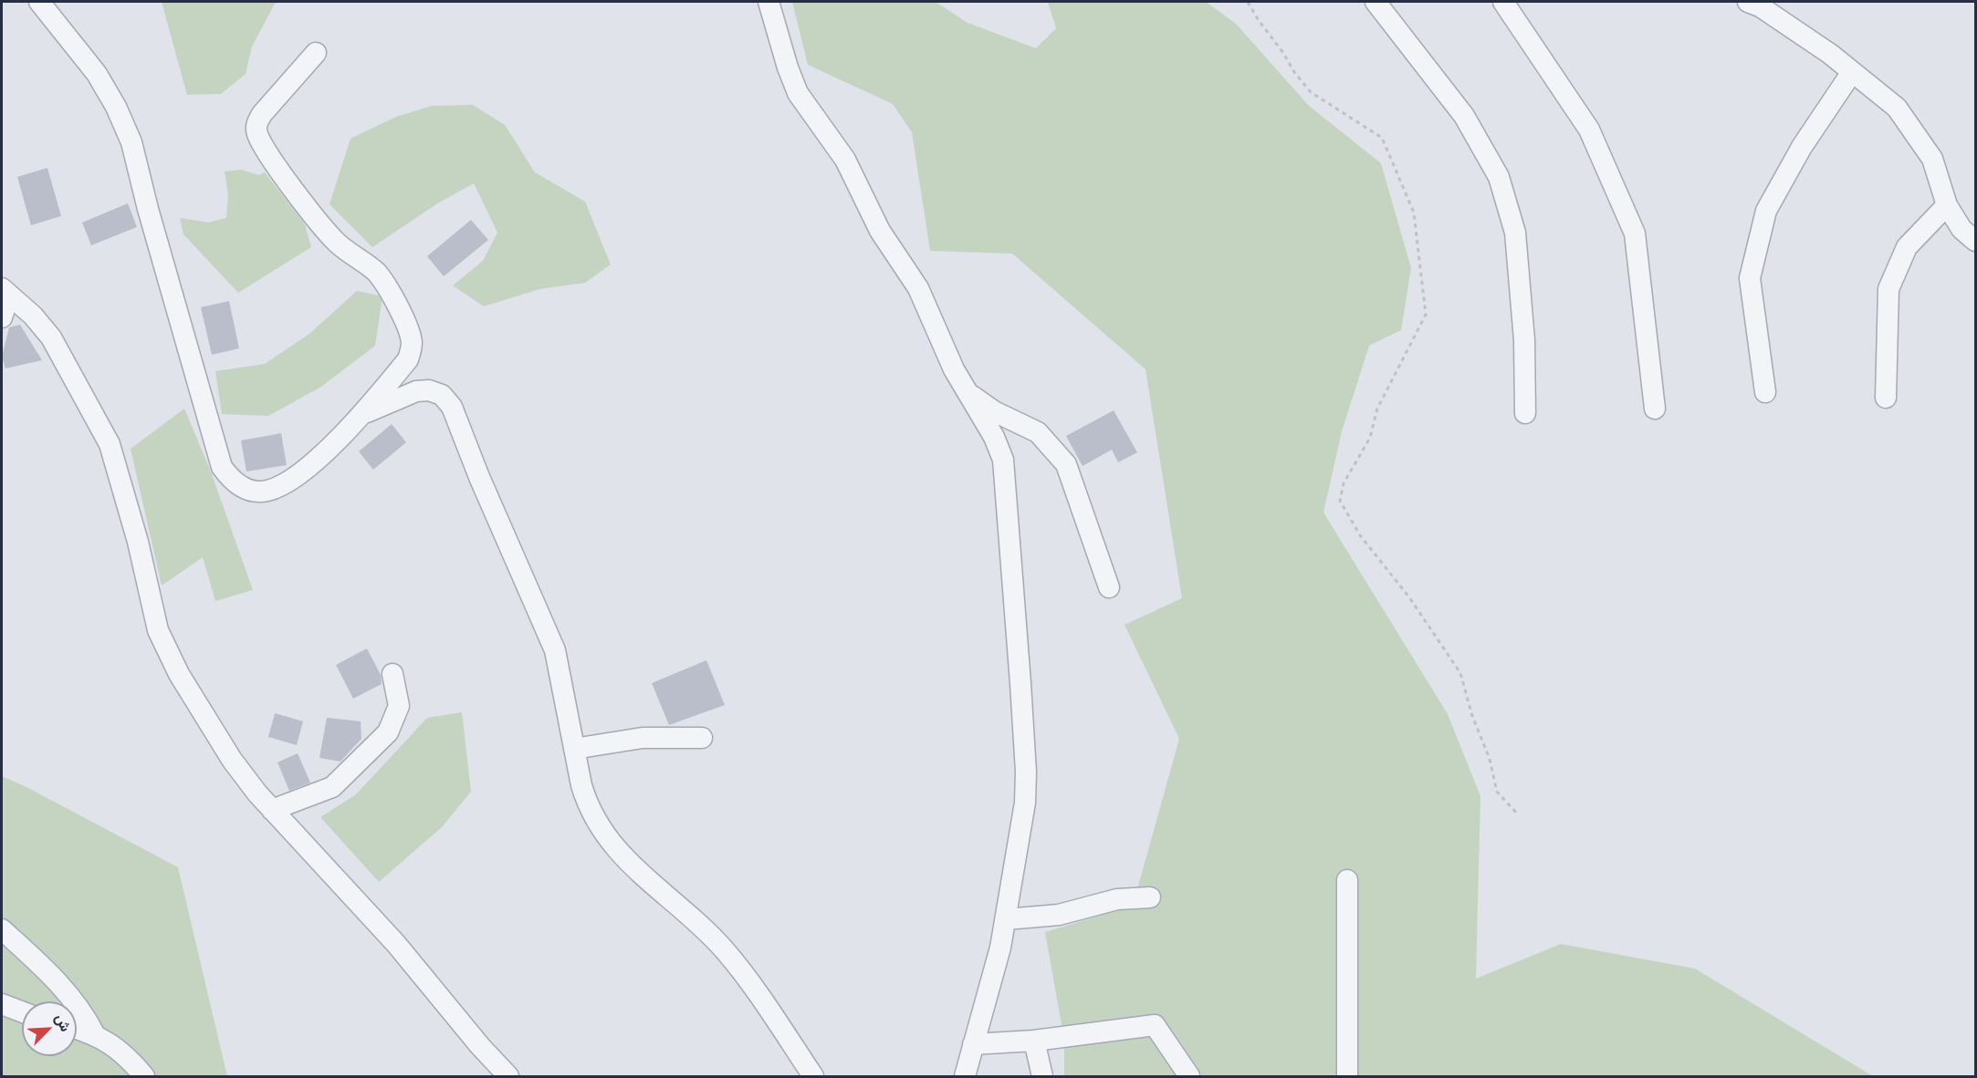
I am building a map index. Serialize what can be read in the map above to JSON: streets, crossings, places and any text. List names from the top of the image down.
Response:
{
  "north": "top right"
}
